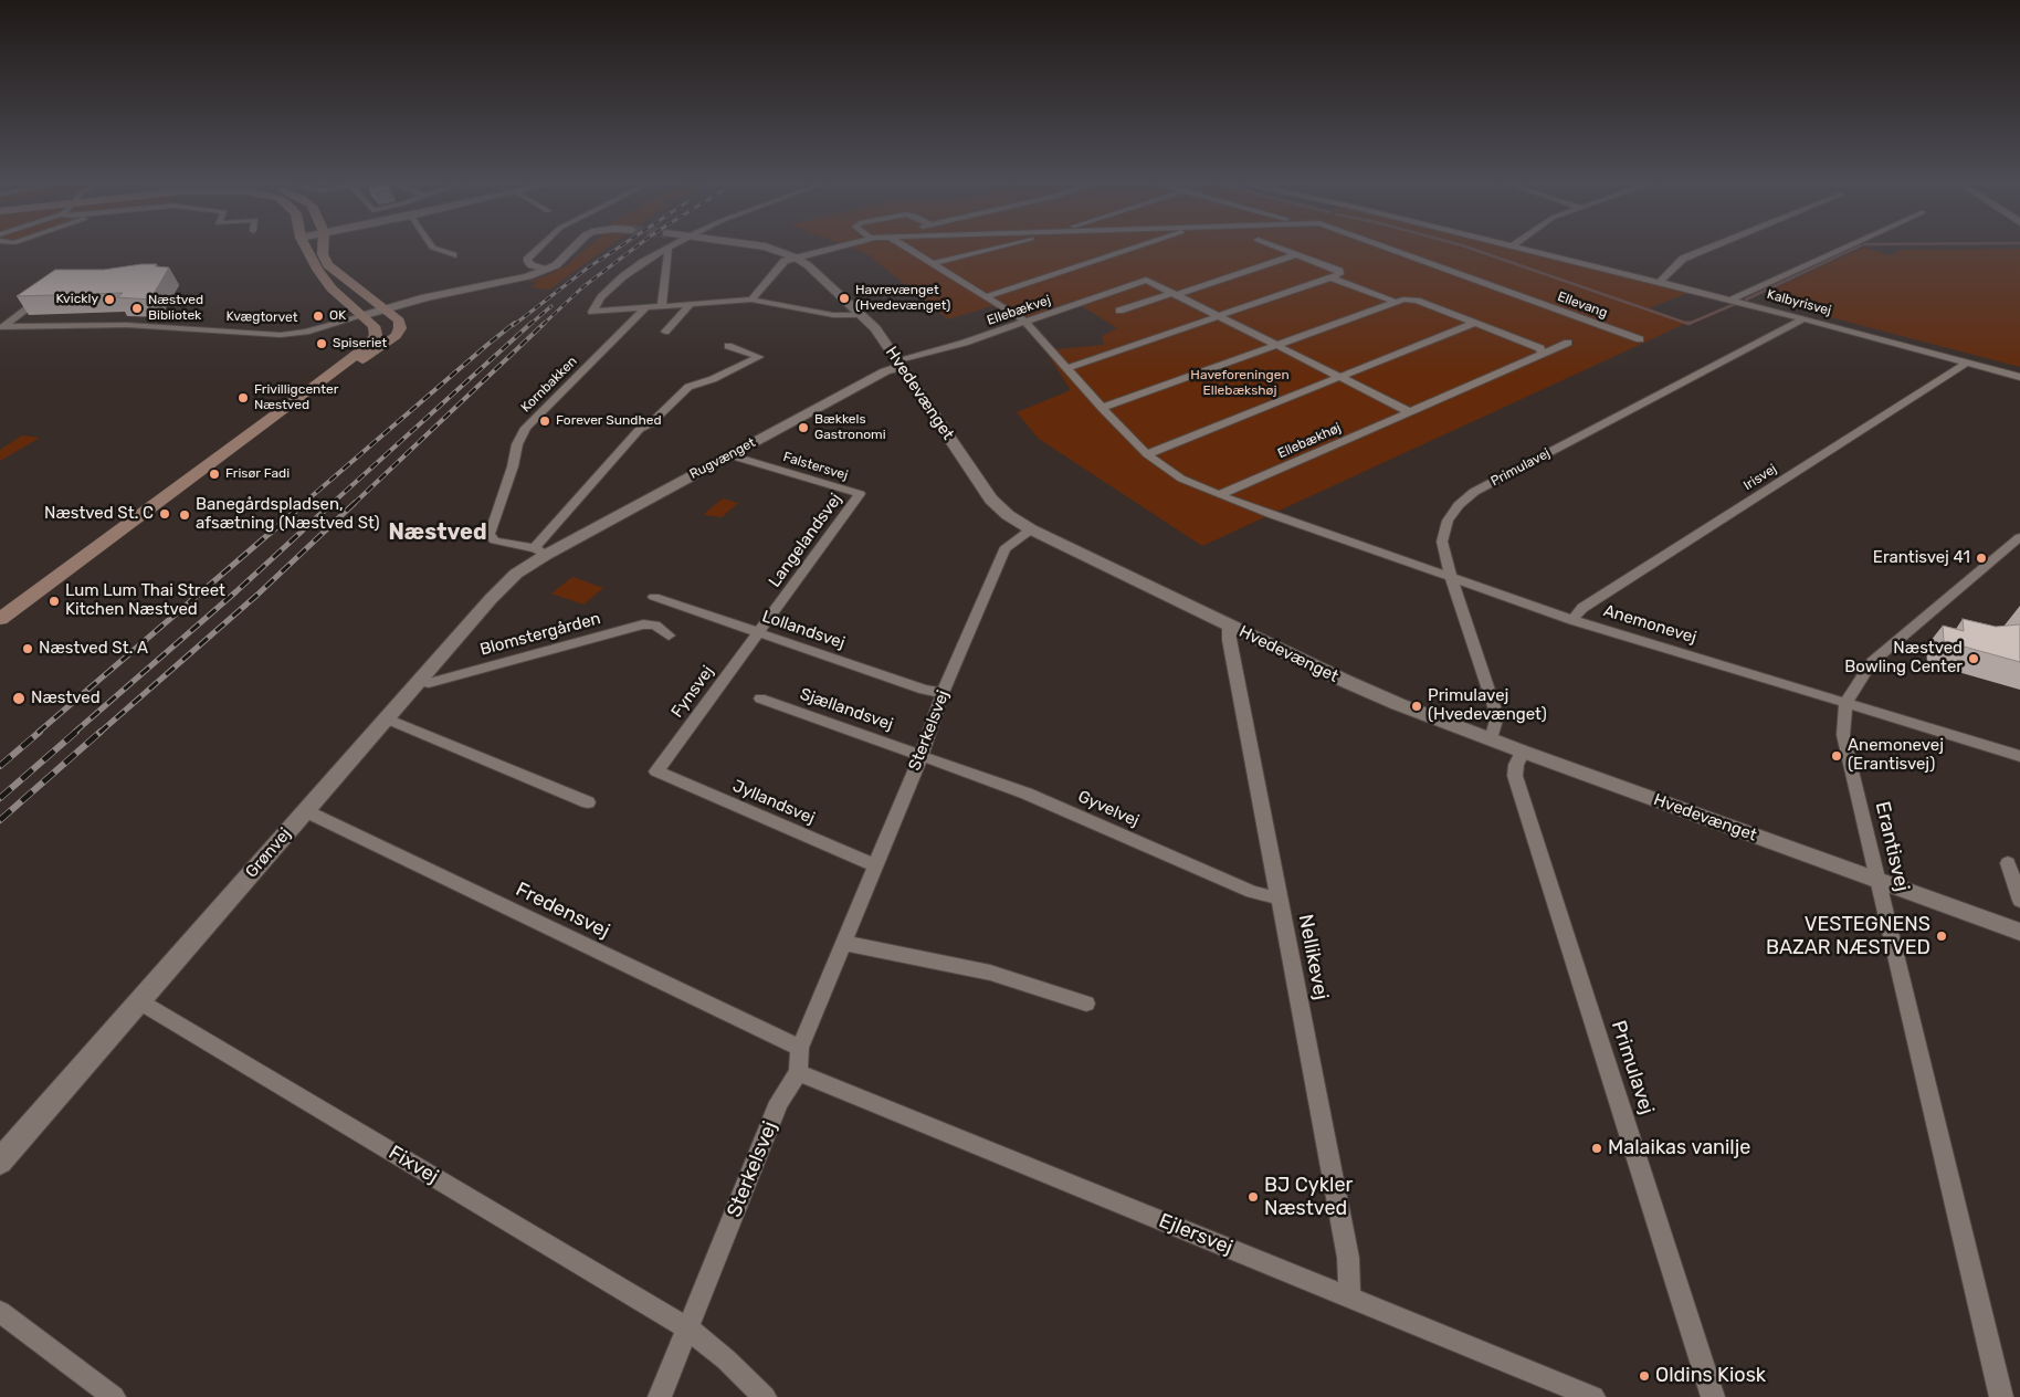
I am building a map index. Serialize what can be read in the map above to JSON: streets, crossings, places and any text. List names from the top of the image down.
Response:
{
  "streets": {
    "street": [
      "Kalbyrisvej",
      "Ellevang",
      "Ellebækvej",
      "Kvægtorvet",
      "Kornbakken",
      "Hvedevænget",
      "Ellebækhøj",
      "Rugvænget",
      "Falstersvej",
      "Primulavej",
      "Irisvej",
      "Langelandsvej",
      "Anemonevej",
      "Lollandsvej",
      "Blomstergården",
      "Fynsvej",
      "Sjællandsvej",
      "Sterkelsvej",
      "Jyllandsvej",
      "Gyvelvej",
      "Erantisvej",
      "Grønvej",
      "Fredensvej",
      "Nellikevej",
      "Fixvej",
      "Ejlersvej"
    ]
  },
  "crossings": [
    ["Kalbyrisvej", "Primulavej"],
    ["Kalbyrisvej", "Irisvej"],
    ["Ellevang", "Hvedevænget"],
    ["Ellebækvej", "Hvedevænget"],
    ["Ellebækvej", "Rugvænget"],
    ["Kornbakken", "Rugvænget"],
    ["Kornbakken", "Grønvej"],
    ["Hvedevænget", "Rugvænget"],
    ["Hvedevænget", "Primulavej"],
    ["Hvedevænget", "Sterkelsvej"],
    ["Hvedevænget", "Erantisvej"],
    ["Hvedevænget", "Nellikevej"],
    ["Ellebækhøj", "Anemonevej"],
    ["Rugvænget", "Falstersvej"],
    ["Rugvænget", "Grønvej"],
    ["Falstersvej", "Langelandsvej"],
    ["Primulavej", "Anemonevej"],
    ["Irisvej", "Anemonevej"],
    ["Langelandsvej", "Lollandsvej"],
    ["Langelandsvej", "Fynsvej"],
    ["Anemonevej", "Erantisvej"],
    ["Lollandsvej", "Fynsvej"],
    ["Lollandsvej", "Sterkelsvej"],
    ["Blomstergården", "Grønvej"],
    ["Fynsvej", "Jyllandsvej"],
    ["Sjællandsvej", "Sterkelsvej"],
    ["Sjællandsvej", "Gyvelvej"],
    ["Sterkelsvej", "Jyllandsvej"],
    ["Sterkelsvej", "Gyvelvej"],
    ["Sterkelsvej", "Fredensvej"],
    ["Sterkelsvej", "Fixvej"],
    ["Sterkelsvej", "Ejlersvej"],
    ["Gyvelvej", "Nellikevej"],
    ["Grønvej", "Fredensvej"],
    ["Grønvej", "Fixvej"],
    ["Nellikevej", "Ejlersvej"]
  ],
  "districts": ["Næstved"],
  "parks": ["Haveforeningen Ellebækshøj"],
  "places": [
    "Havrevænget (Hvedevænget)",
    "Kvickly",
    "Næstved Bibliotek",
    "OK",
    "Spiseriet",
    "Frivilligcenter Næstved",
    "Forever Sundhed",
    "Bækkels Gastronomi",
    "Frisør Fadi",
    "Næstved St. C",
    "Banegårdspladsen, afsætning (Næstved St)",
    "Erantisvej 41",
    "Lum Lum Thai Street Kitchen Næstved",
    "Næstved St. A",
    "Næstved Bowling Center",
    "Næstved",
    "Primulavej (Hvedevænget)",
    "Anemonevej (Erantisvej)",
    "VESTEGNENS BAZAR NÆSTVED",
    "Malaikas vanilje",
    "BJ Cykler Næstved",
    "Oldins Kiosk"
  ]
}
